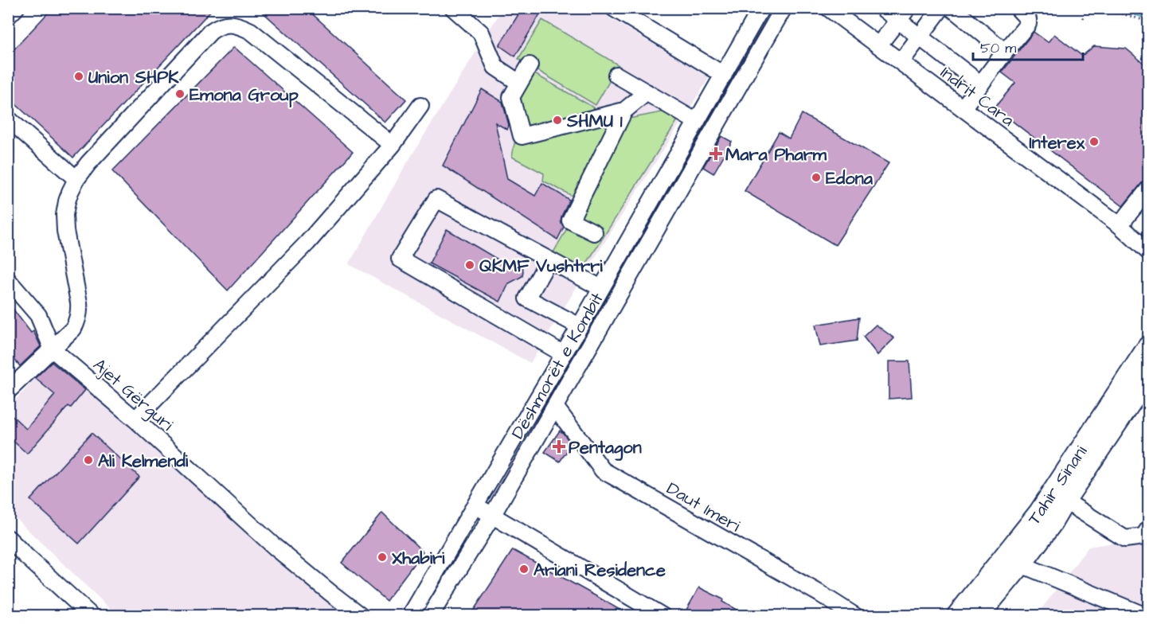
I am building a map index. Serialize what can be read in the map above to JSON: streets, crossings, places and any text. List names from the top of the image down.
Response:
{
  "streets": {
    "main road": ["Tahir Sinani"],
    "street": [
      "Indrit Cara",
      "Dëshmorët e Kombit",
      "Ajet Gërguri",
      "Daut Imeri"
    ]
  },
  "crossings": [
    ["Dëshmorët e Kombit", "Daut Imeri"]
  ],
  "places": {
    "other": [
      "Union SHPK",
      "Emona Group",
      "SHMU 1",
      "Interex",
      "Edona",
      "QKMF Vushtrri",
      "Ali Kelmendi",
      "Xhabiri",
      "Ariani Residence"
    ],
    "health": ["Mara Pharm", "Pentagon"]
  },
  "scale_bar": "50 m"
}
